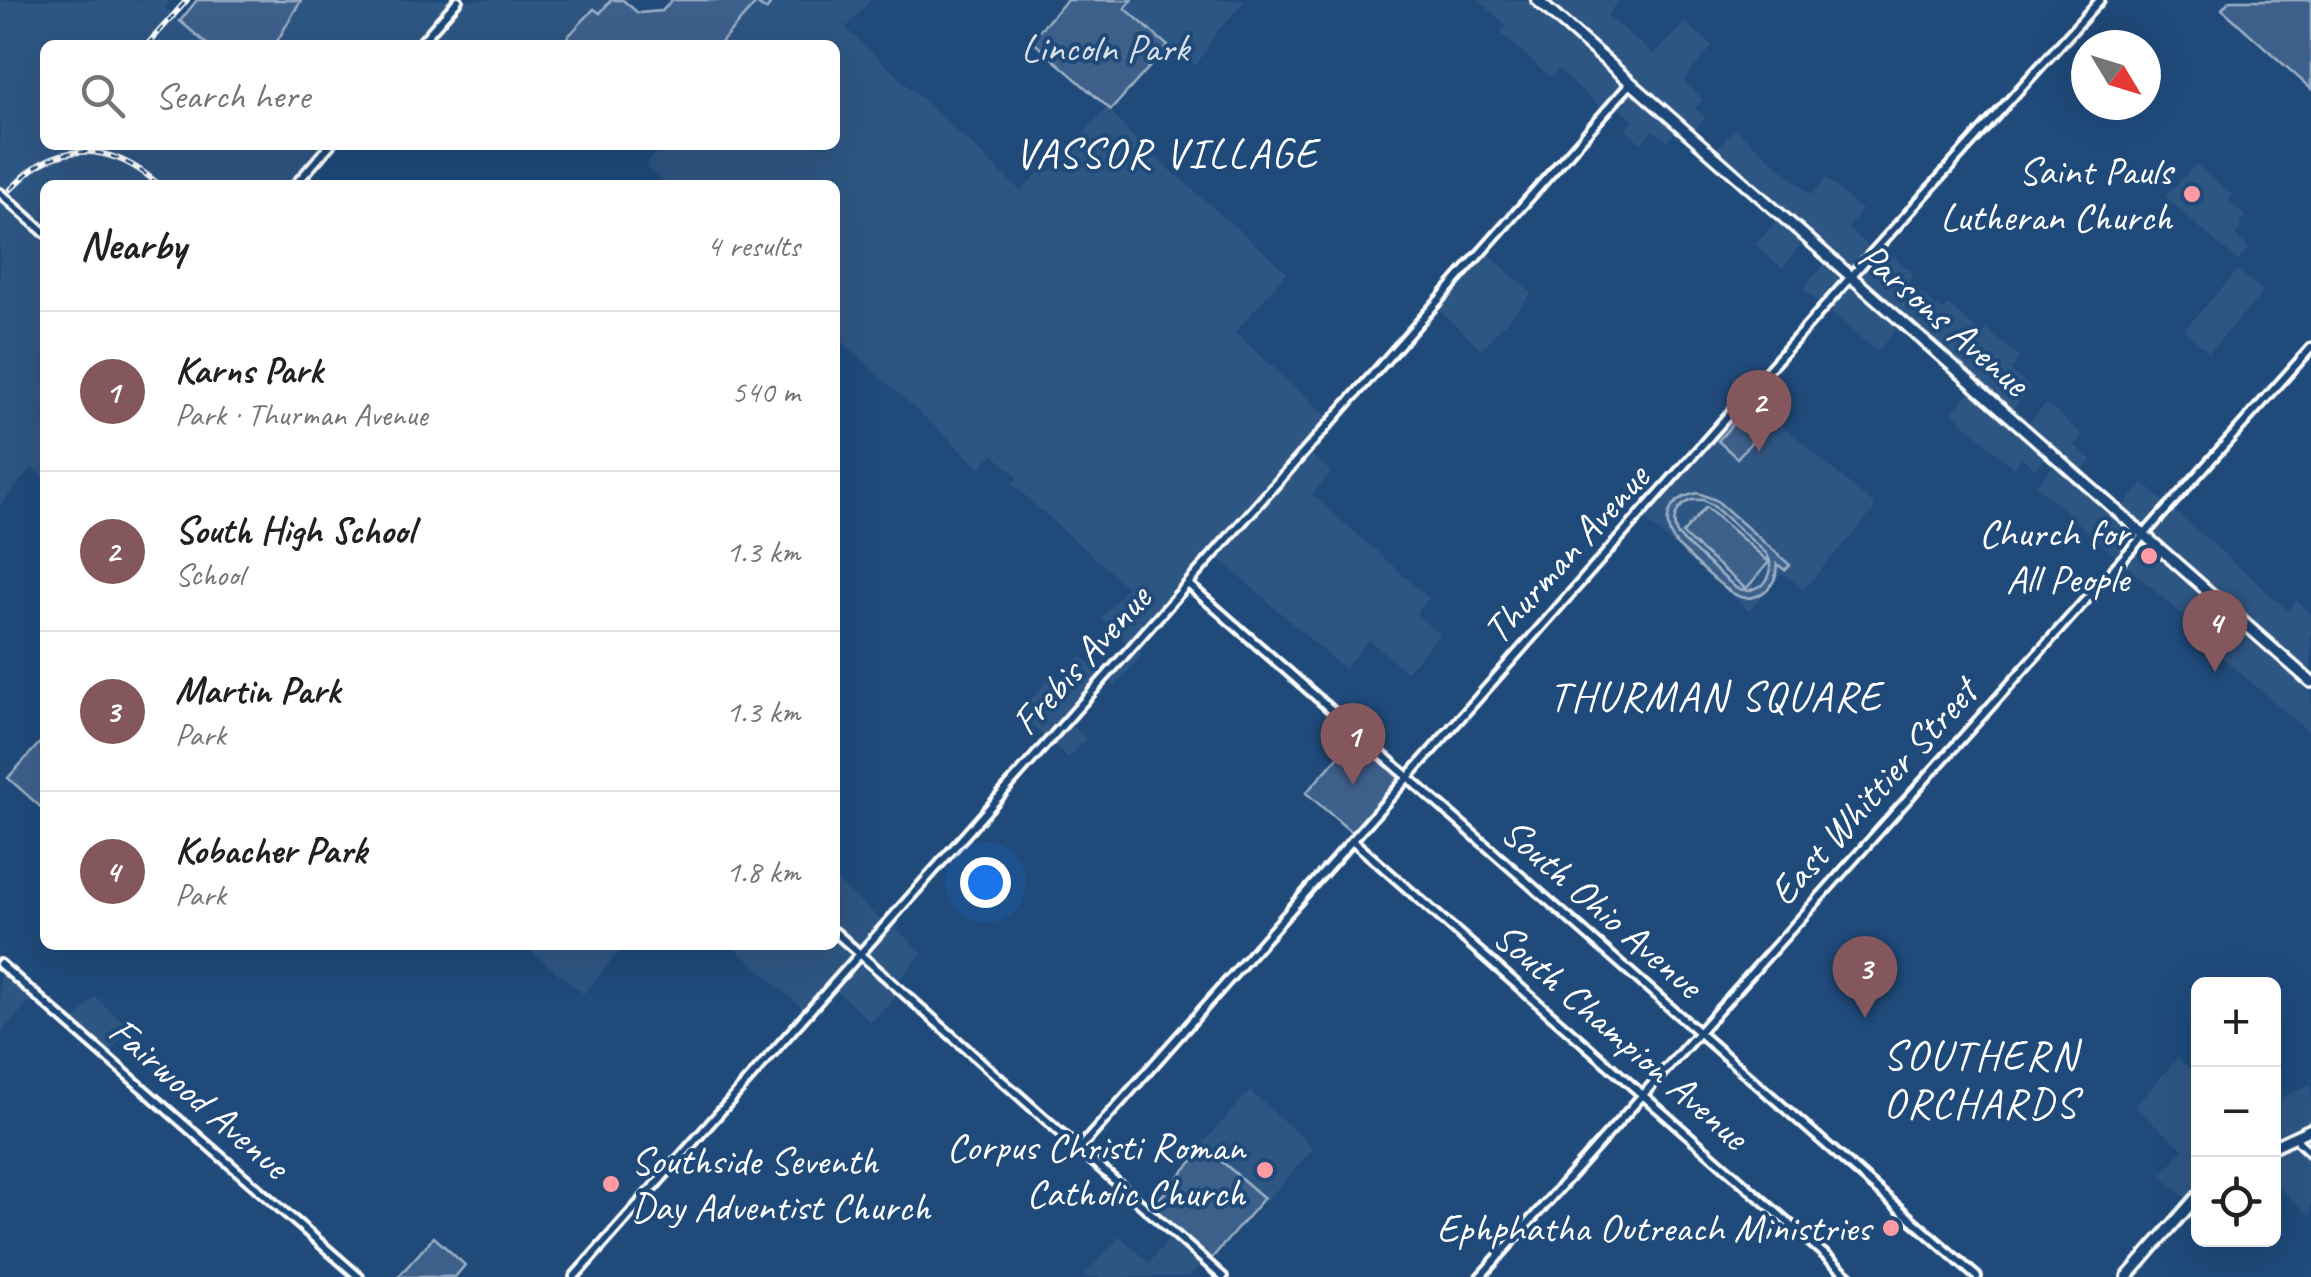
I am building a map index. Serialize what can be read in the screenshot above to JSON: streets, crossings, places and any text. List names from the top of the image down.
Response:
{
  "streets": {
    "main road": ["Parsons Avenue"],
    "street": [
      "Thurman Avenue",
      "Frebis Avenue",
      "East Whittier Street",
      "South Ohio Avenue",
      "South Champion Avenue",
      "Fairwood Avenue"
    ]
  },
  "crossings": [
    ["Parsons Avenue", "Thurman Avenue"],
    ["Parsons Avenue", "Frebis Avenue"],
    ["Parsons Avenue", "East Whittier Street"],
    ["Thurman Avenue", "South Ohio Avenue"],
    ["Thurman Avenue", "South Champion Avenue"],
    ["Frebis Avenue", "South Ohio Avenue"],
    ["East Whittier Street", "South Ohio Avenue"],
    ["East Whittier Street", "South Champion Avenue"]
  ],
  "districts": ["VASSOR VILLAGE", "THURMAN SQUARE", "SOUTHERN ORCHARDS"],
  "parks": ["Lincoln Park"],
  "places": [
    "Saint Pauls Lutheran Church",
    "Church for All People",
    "Corpus Christi Roman Catholic Church",
    "Southside Seventh Day Adventist Church",
    "Ephphatha Outreach Ministries"
  ],
  "north": "bottom right",
  "page": {
    "search": "Search here",
    "heading": ["Nearby", "4 results"],
    "list": [
      {
        "mark": "1",
        "name": "Karns Park",
        "note": "Park · Thurman Avenue",
        "value": "540 m"
      },
      {
        "mark": "2",
        "name": "South High School",
        "note": "School",
        "value": "1.3 km"
      },
      {
        "mark": "3",
        "name": "Martin Park",
        "note": "Park",
        "value": "1.3 km"
      },
      {
        "mark": "4",
        "name": "Kobacher Park",
        "note": "Park",
        "value": "1.8 km"
      }
    ],
    "pins": [
      "2",
      "4",
      "1",
      "3"
    ],
    "map_buttons": ["+", "−"]
  }
}
